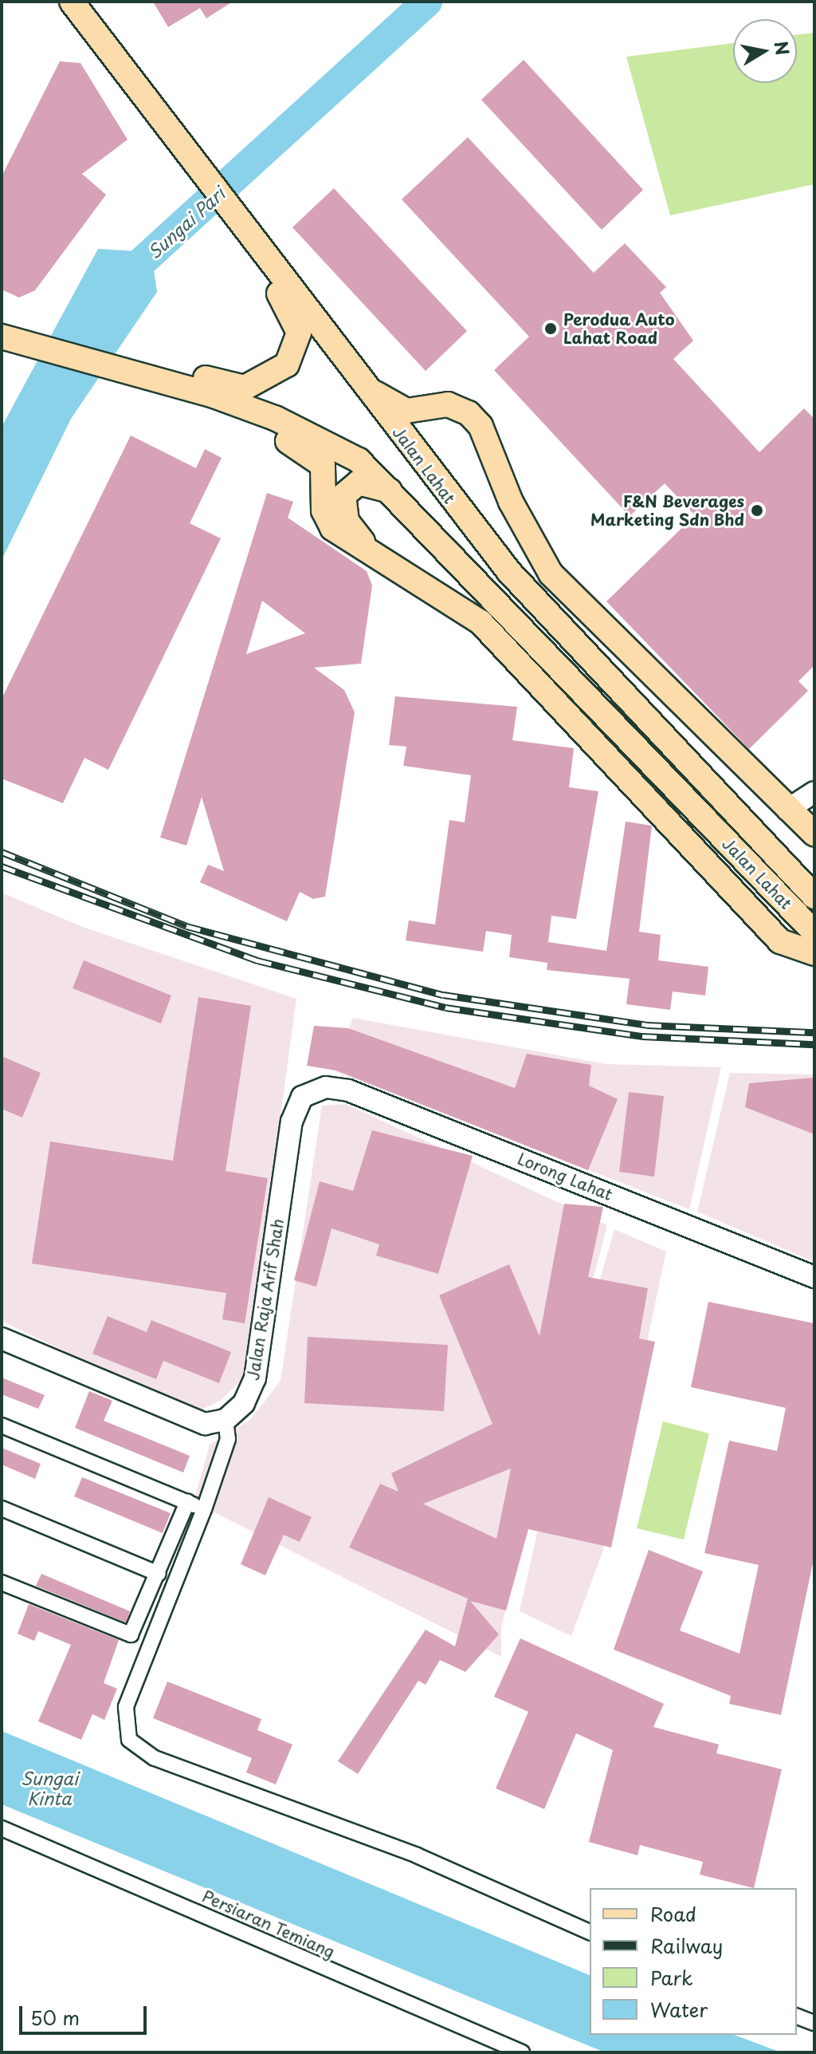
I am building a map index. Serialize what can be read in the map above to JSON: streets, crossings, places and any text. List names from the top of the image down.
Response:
{
  "streets": {
    "main road": ["Jalan Lahat"],
    "street": ["Lorong Lahat", "Jalan Raja Arif Shah", "Persiaran Temiang"]
  },
  "crossings": [
    ["Lorong Lahat", "Jalan Raja Arif Shah"]
  ],
  "water": ["Sungai Pari", "Sungai Kinta"],
  "places": ["Perodua Auto Lahat Road", "F&N Beverages Marketing Sdn Bhd"],
  "legend": [
    "Road",
    "Railway",
    "Park",
    "Water"
  ],
  "scale_bar": "50 m",
  "north": "right"
}
